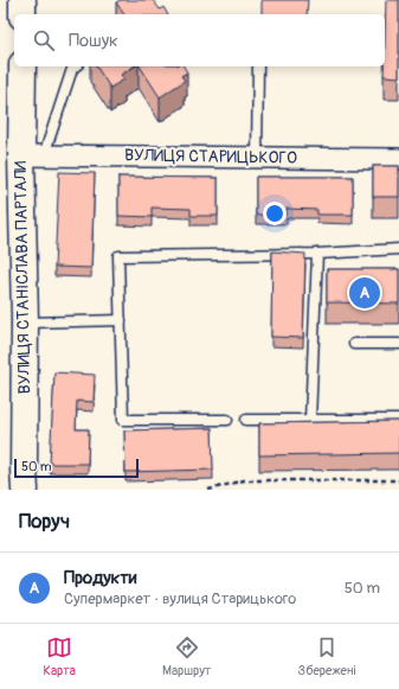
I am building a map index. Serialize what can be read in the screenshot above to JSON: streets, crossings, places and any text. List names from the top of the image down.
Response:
{
  "streets": {
    "street": ["ВУЛИЦЯ СТАРИЦЬКОГО", "ВУЛИЦЯ СТАНІСЛАВА ПАРТАЛИ"]
  },
  "crossings": [
    ["ВУЛИЦЯ СТАРИЦЬКОГО", "ВУЛИЦЯ СТАНІСЛАВА ПАРТАЛИ"]
  ],
  "scale_bar": "50 m",
  "page": {
    "search": "Пошук",
    "pins": "A",
    "scale": "50 m",
    "heading": "Поруч",
    "list": [
      {
        "mark": "A",
        "name": "Продукти",
        "note": "Супермаркет · вулиця Старицького",
        "value": "50 m"
      }
    ],
    "nav": ["Карта", "Маршрут", "Збережені"]
  }
}
